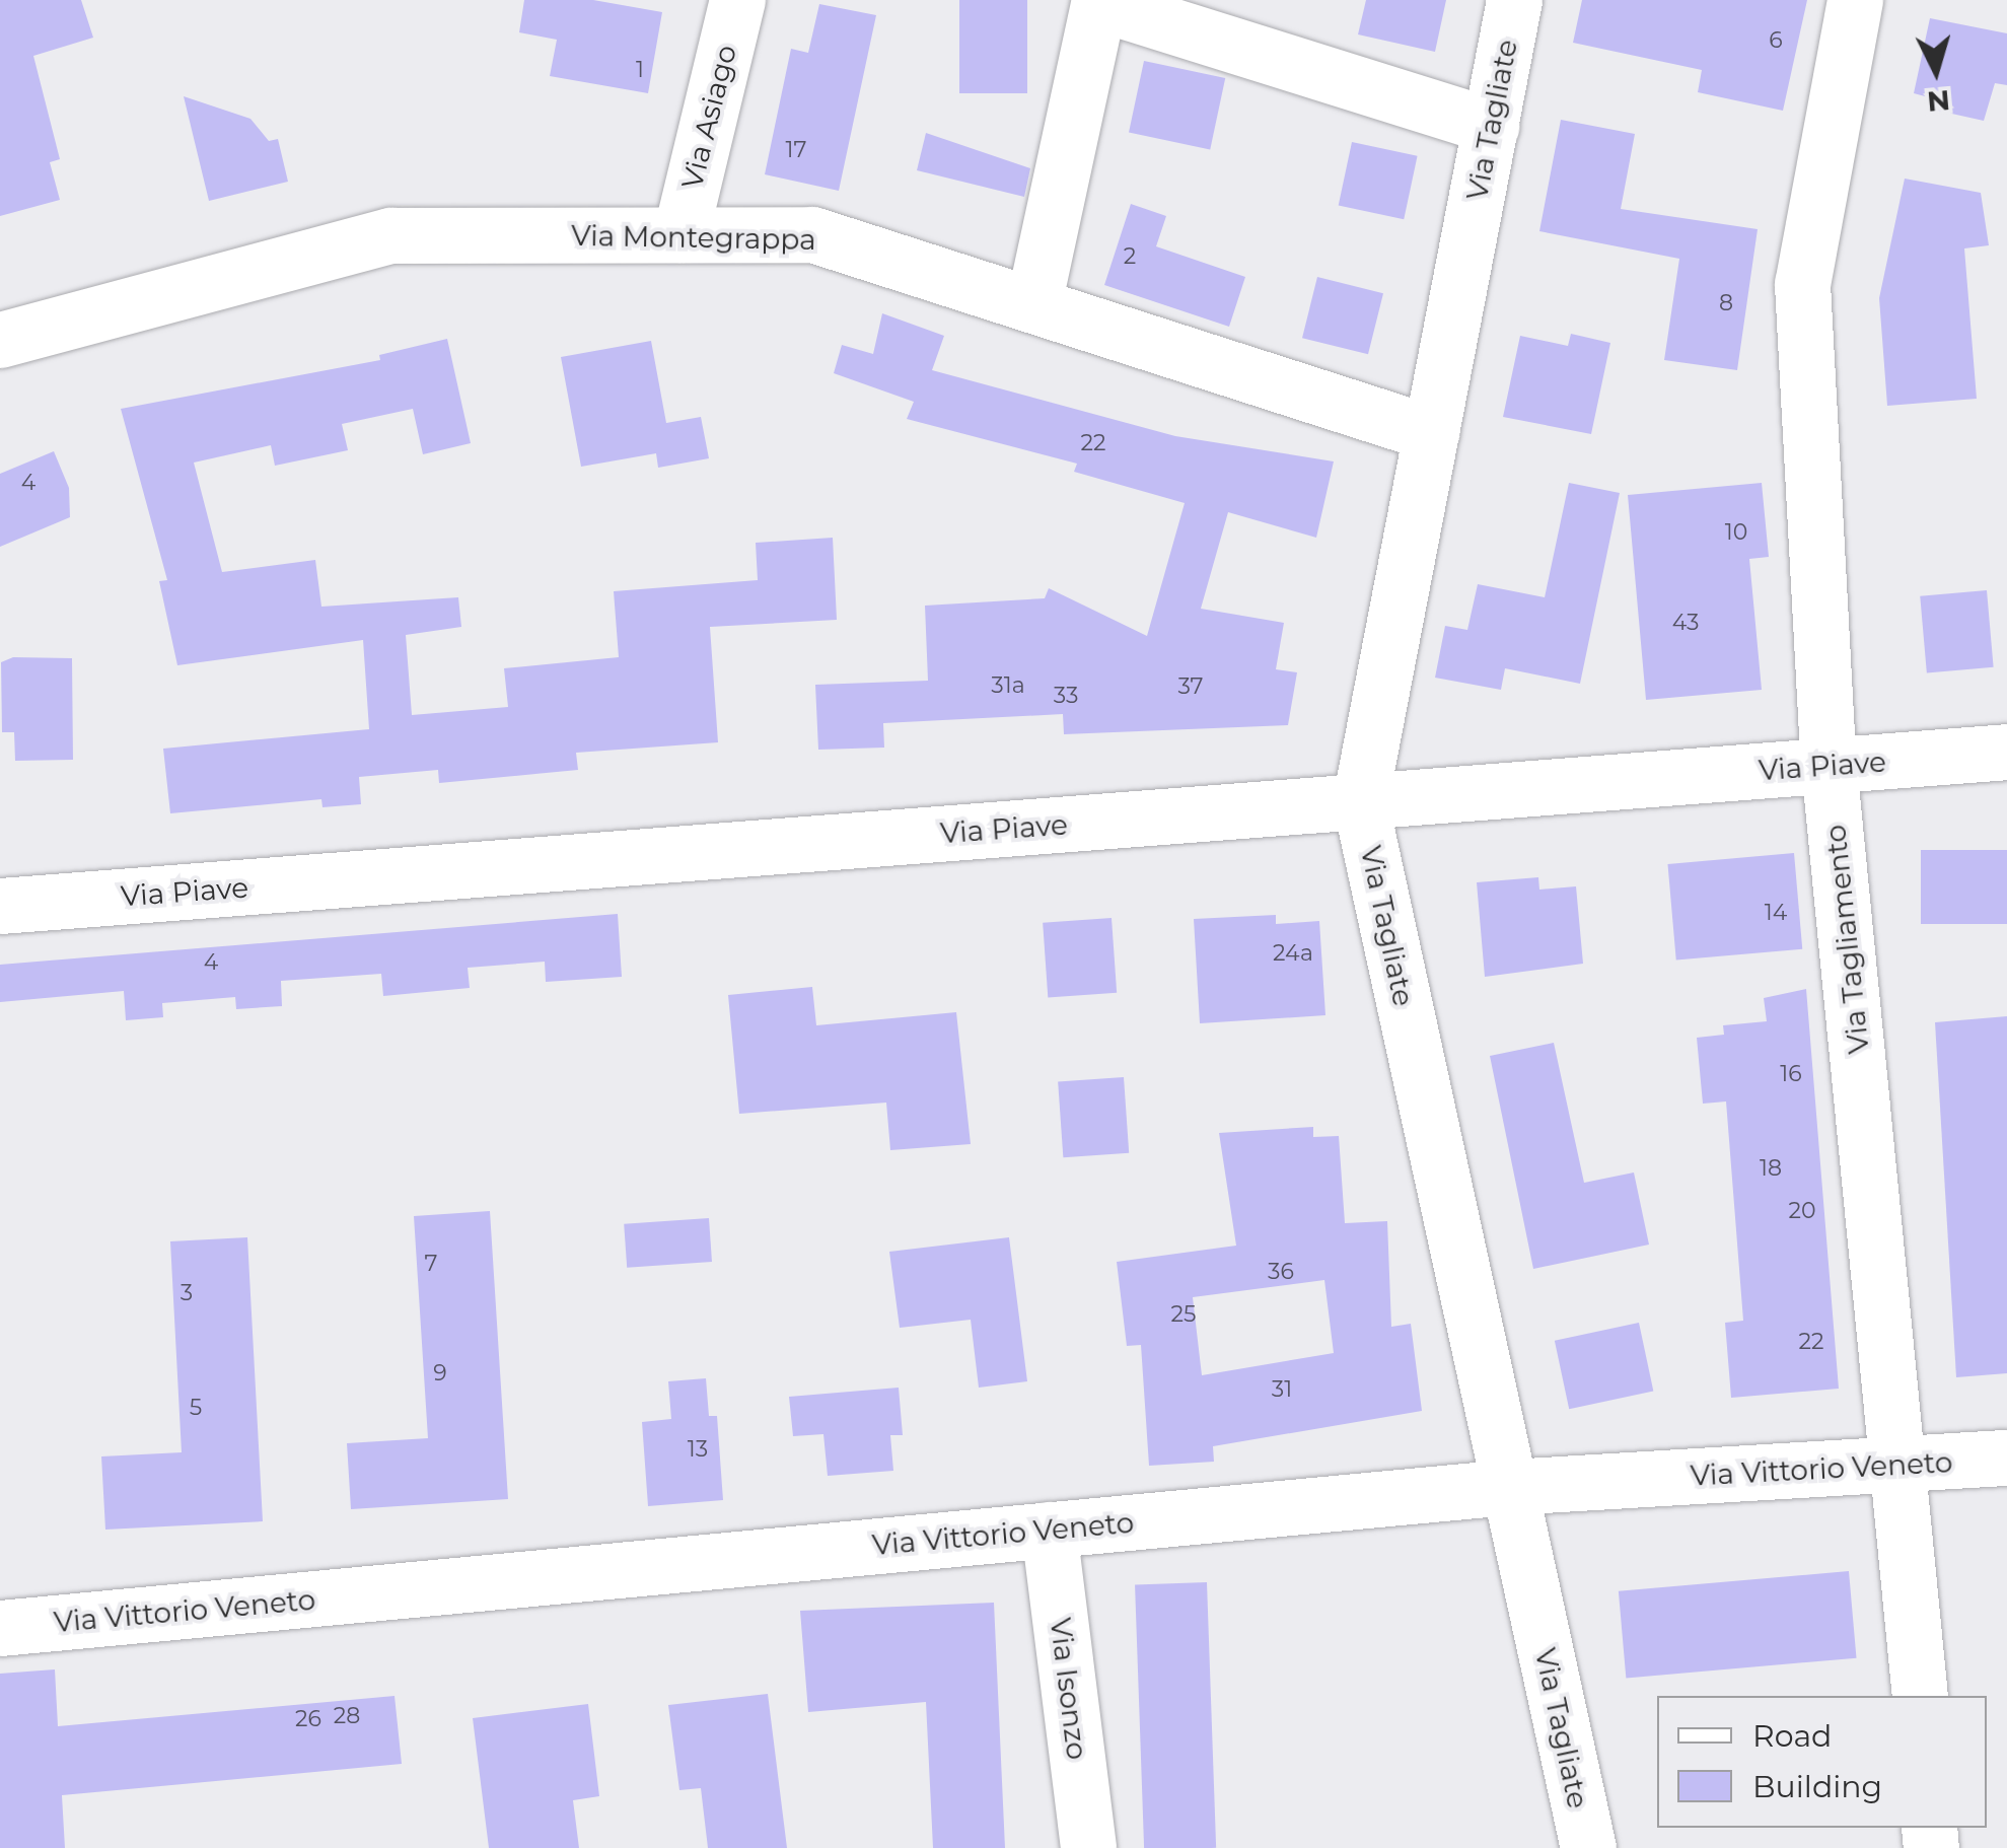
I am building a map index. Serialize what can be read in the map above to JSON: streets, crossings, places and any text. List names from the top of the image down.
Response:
{
  "streets": {
    "street": [
      "Via Asiago",
      "Via Tagliate",
      "Via Montegrappa",
      "Via Piave",
      "Via Tagliamento",
      "Via Vittorio Veneto",
      "Via Isonzo"
    ]
  },
  "crossings": [
    ["Via Asiago", "Via Montegrappa"],
    ["Via Tagliate", "Via Montegrappa"],
    ["Via Tagliate", "Via Piave"],
    ["Via Tagliate", "Via Vittorio Veneto"],
    ["Via Piave", "Via Tagliamento"],
    ["Via Tagliamento", "Via Vittorio Veneto"],
    ["Via Vittorio Veneto", "Via Isonzo"]
  ],
  "house_numbers": [
    "6",
    "1",
    "17",
    "2",
    "8",
    "22",
    "4",
    "10",
    "43",
    "31a",
    "37",
    "33",
    "14",
    "24a",
    "4",
    "16",
    "18",
    "20",
    "7",
    "36",
    "3",
    "25",
    "22",
    "9",
    "31",
    "5",
    "13",
    "28",
    "26"
  ],
  "legend": ["Road", "Building"],
  "north": "bottom"
}
